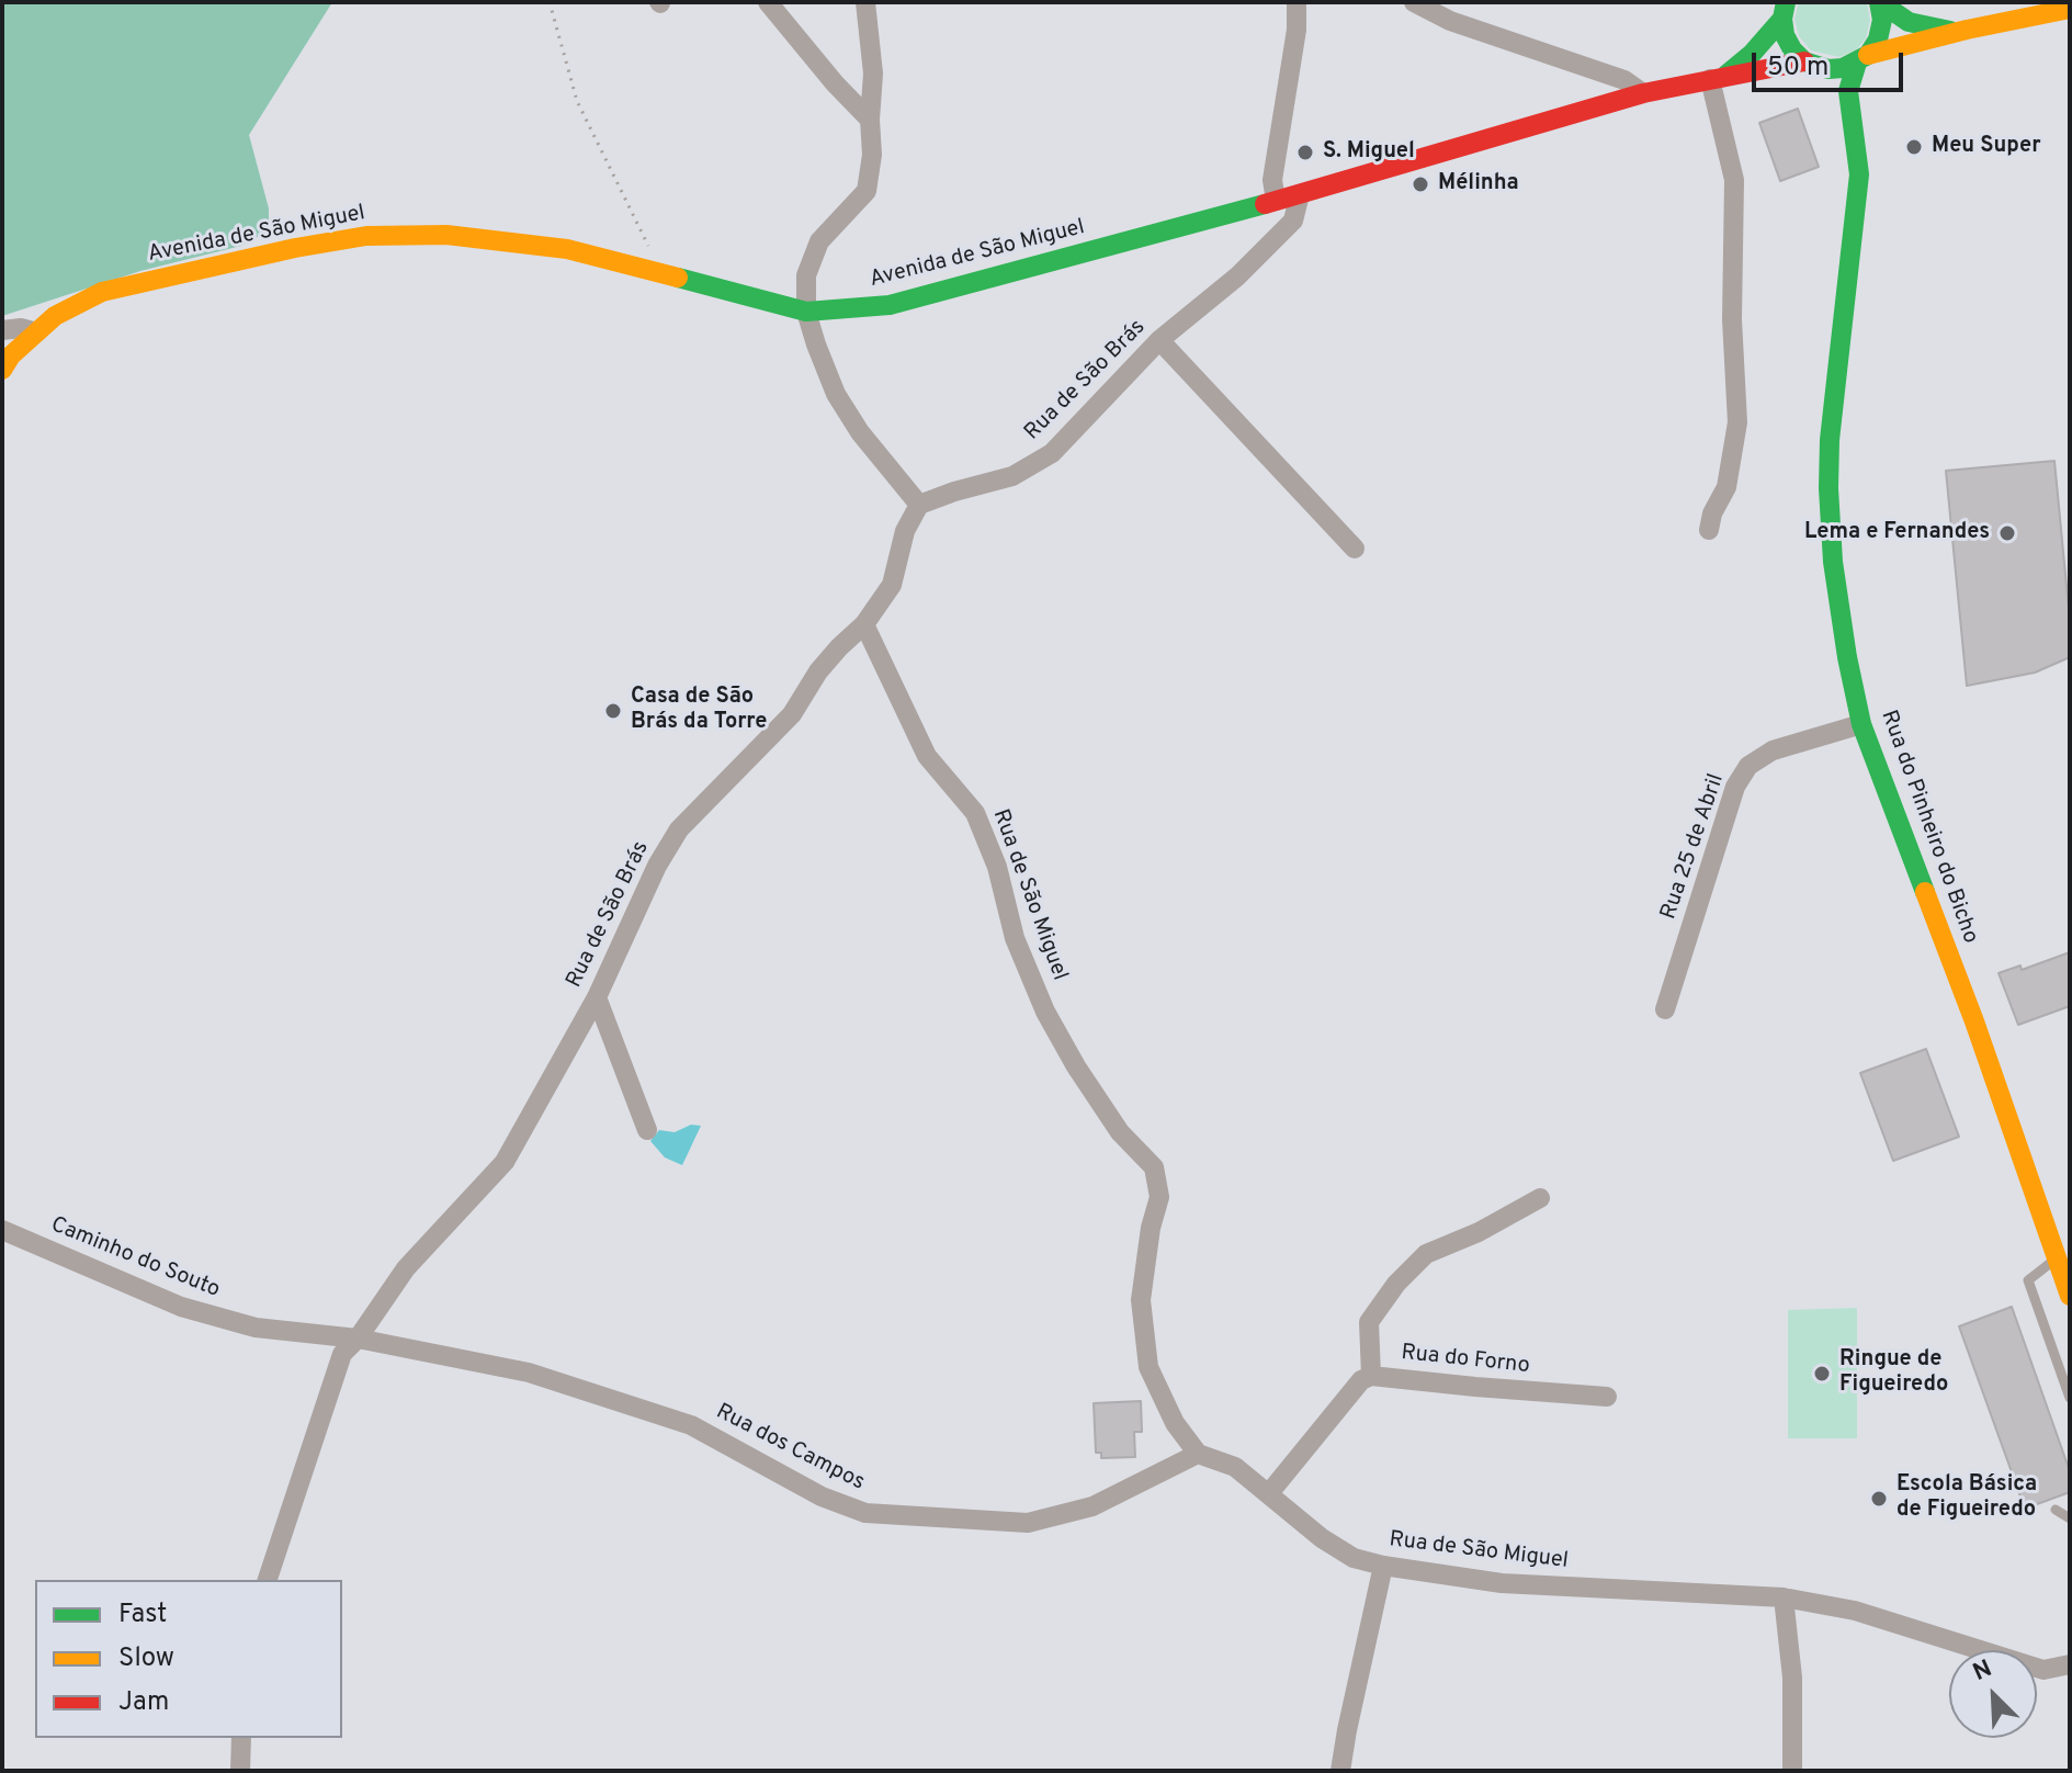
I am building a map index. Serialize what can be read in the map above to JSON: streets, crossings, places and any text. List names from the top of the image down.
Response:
{
  "streets": {
    "street": [
      "Avenida de São Miguel",
      "Rua de São Brás",
      "Rua do Pinheiro do Bicho",
      "Rua 25 de Abril",
      "Rua de São Miguel",
      "Caminho do Souto",
      "Rua do Forno",
      "Rua dos Campos"
    ]
  },
  "crossings": [
    ["Avenida de São Miguel", "Rua de São Brás"],
    ["Avenida de São Miguel", "Rua do Pinheiro do Bicho"],
    ["Rua de São Brás", "Rua de São Miguel"],
    ["Rua de São Brás", "Caminho do Souto"],
    ["Rua de São Brás", "Rua dos Campos"],
    ["Rua do Pinheiro do Bicho", "Rua 25 de Abril"],
    ["Rua de São Miguel", "Rua do Forno"],
    ["Rua de São Miguel", "Rua dos Campos"],
    ["Caminho do Souto", "Rua dos Campos"]
  ],
  "places": [
    "Meu Super",
    "S. Miguel",
    "Mélinha",
    "Lema e Fernandes",
    "Casa de São Brás da Torre",
    "Ringue de Figueiredo",
    "Escola Básica de Figueiredo"
  ],
  "legend": ["Fast", "Slow", "Jam"],
  "scale_bar": "50 m",
  "north": "top left"
}
